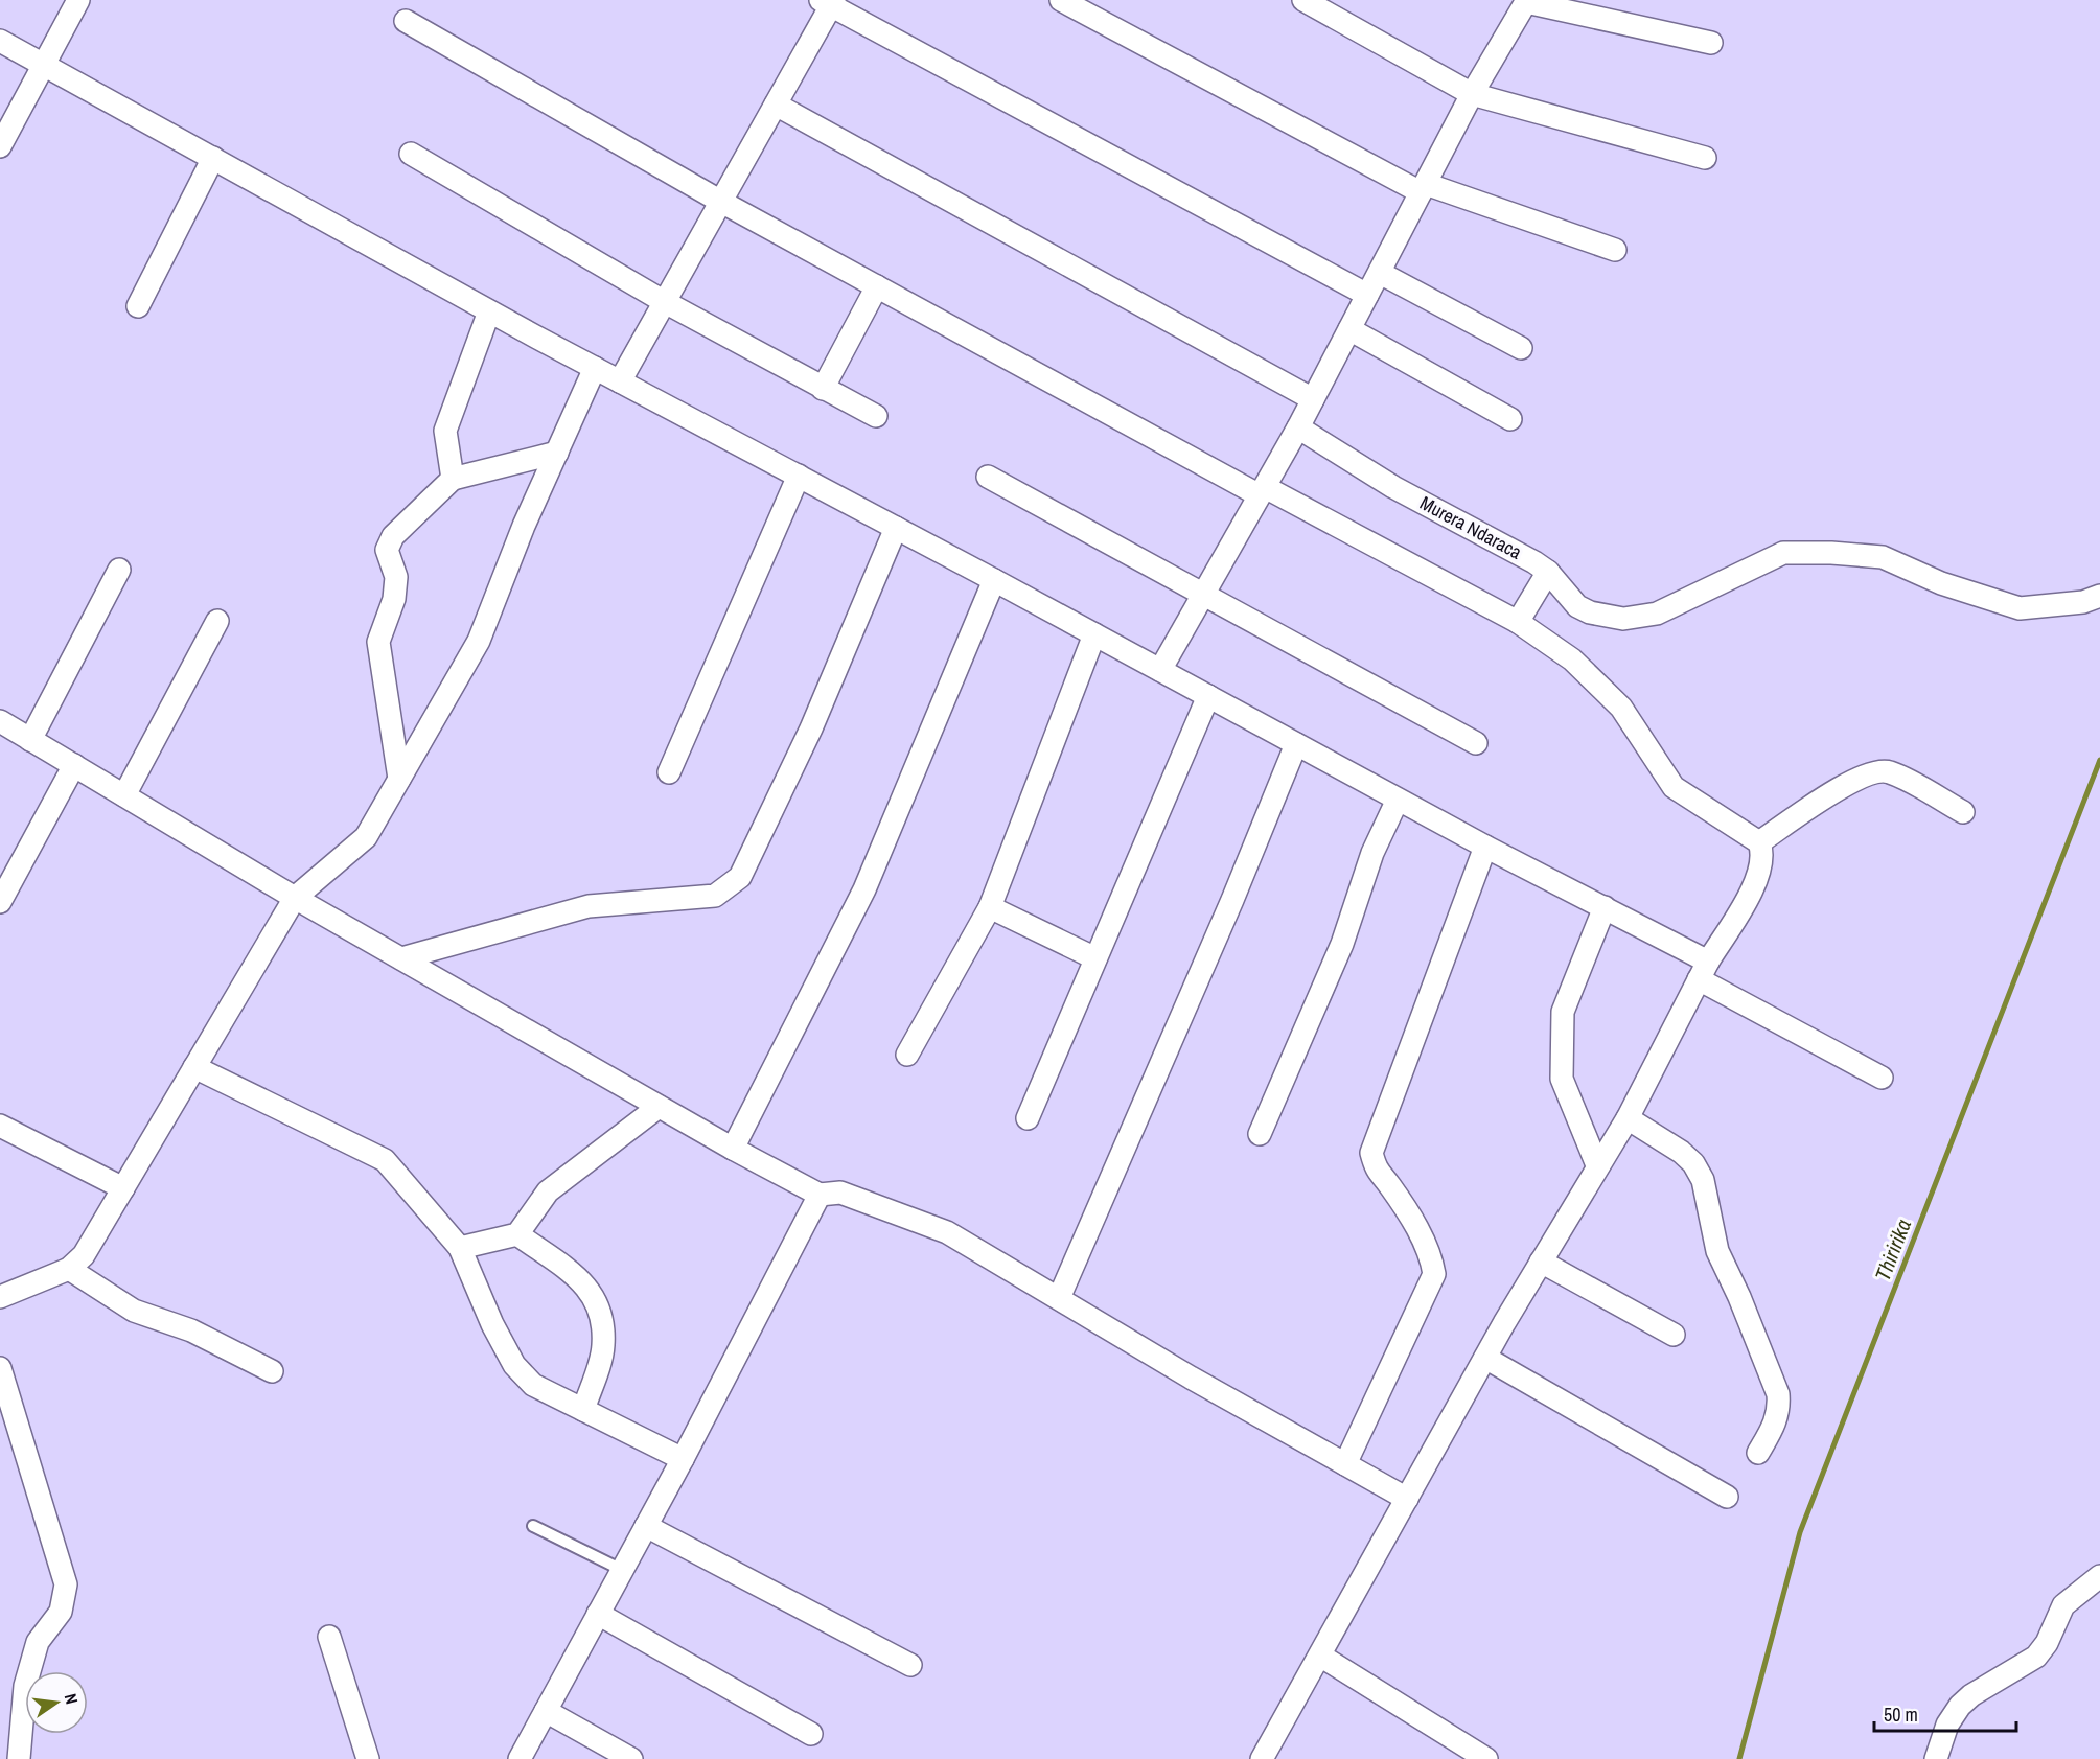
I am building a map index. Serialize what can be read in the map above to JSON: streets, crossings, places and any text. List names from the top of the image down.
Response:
{
  "streets": {
    "street": ["Murera Ndaraca"]
  },
  "water": ["Thiririka"],
  "scale_bar": "50 m",
  "north": "right"
}
